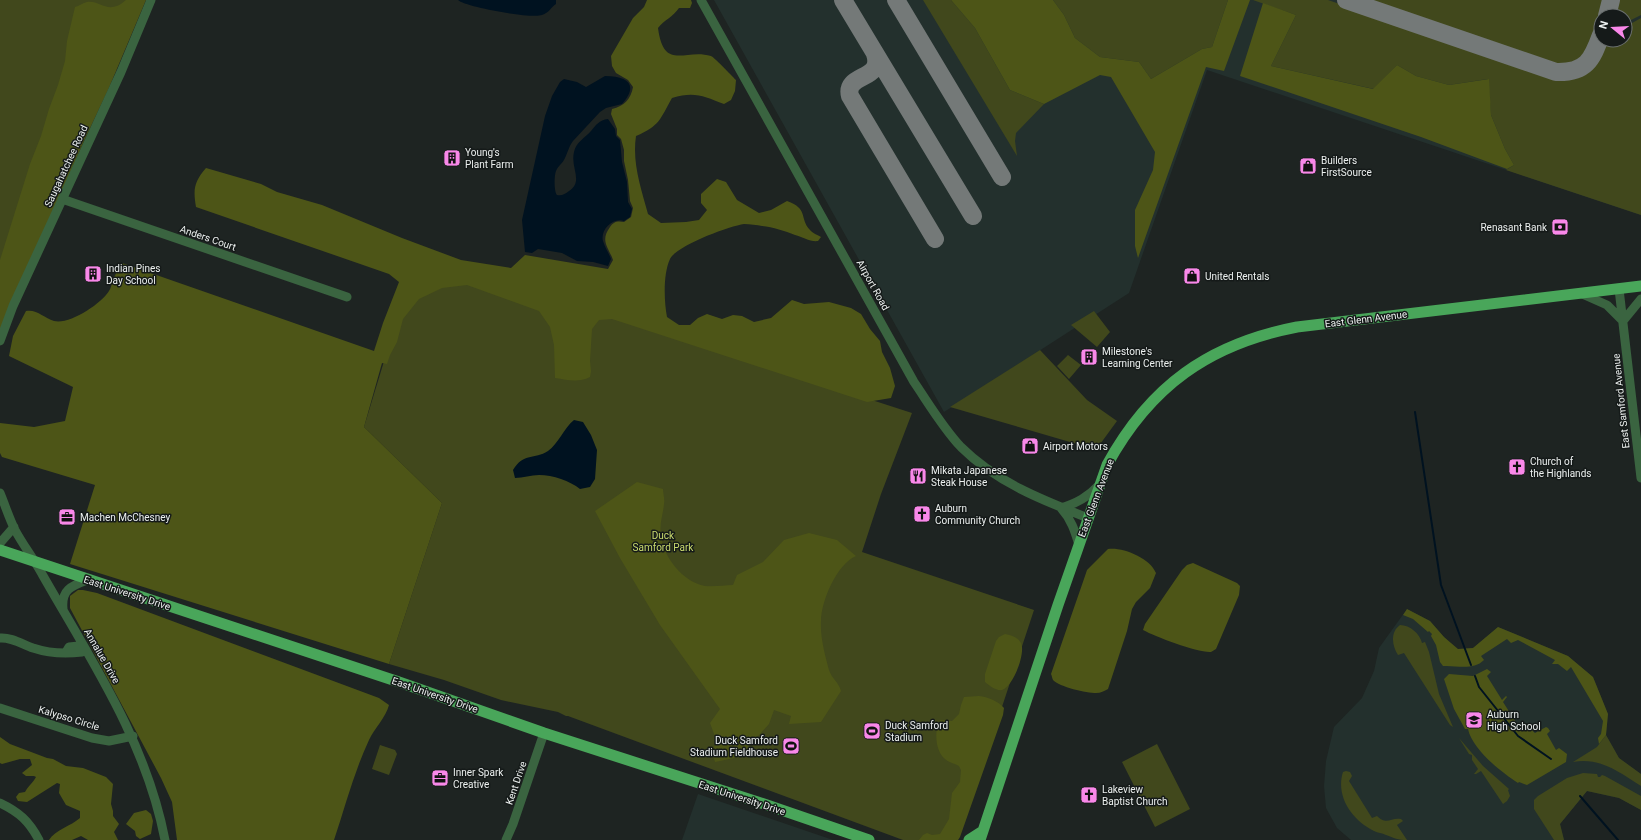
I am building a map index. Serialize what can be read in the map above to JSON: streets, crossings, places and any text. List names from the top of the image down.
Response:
{
  "streets": {
    "main road": ["East Glenn Avenue", "East University Drive"],
    "street": [
      "Saugahatchee Road",
      "Anders Court",
      "Airport Road",
      "East Samford Avenue",
      "Annalue Drive",
      "Kalypso Circle",
      "Kent Drive"
    ]
  },
  "crossings": [
    ["Saugahatchee Road", "Anders Court"],
    ["Airport Road", "East Glenn Avenue"],
    ["East Glenn Avenue", "East Samford Avenue"],
    ["East University Drive", "Annalue Drive"],
    ["East University Drive", "Kent Drive"],
    ["Annalue Drive", "Kalypso Circle"]
  ],
  "parks": ["Duck Samford Park"],
  "places": {
    "building": ["Young's Plant Farm", "Indian Pines Day School", "Milestone's Learning Center"],
    "shop": ["Builders FirstSource", "United Rentals", "Airport Motors"],
    "bank": ["Renasant Bank"],
    "church": ["Church of the Highlands", "Auburn Community Church", "Lakeview Baptist Church"],
    "restaurant": ["Mikata Japanese Steak House"],
    "office": ["Machen McChesney", "Inner Spark Creative"],
    "school or university": ["Auburn High School"],
    "sports": ["Duck Samford Stadium", "Duck Samford Stadium Fieldhouse"]
  },
  "north": "left"
}
